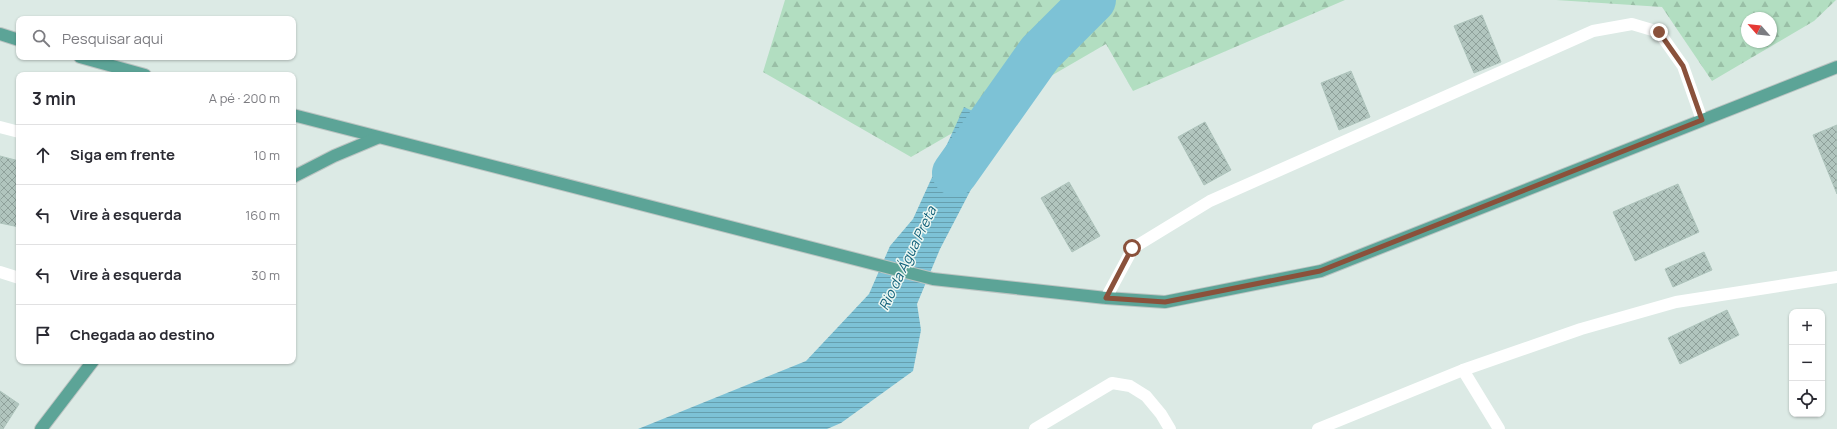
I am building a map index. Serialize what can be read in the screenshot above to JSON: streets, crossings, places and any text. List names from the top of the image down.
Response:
{
  "water": ["Rio da Água Preta"],
  "north": "top left",
  "page": {
    "search": "Pesquisar aqui",
    "heading": ["3 min", "A pé · 200 m"],
    "list": [
      ["Siga em frente", "10 m"],
      ["Vire à esquerda", "160 m"],
      ["Vire à esquerda", "30 m"],
      "Chegada ao destino"
    ],
    "map_buttons": ["+", "−"]
  }
}
